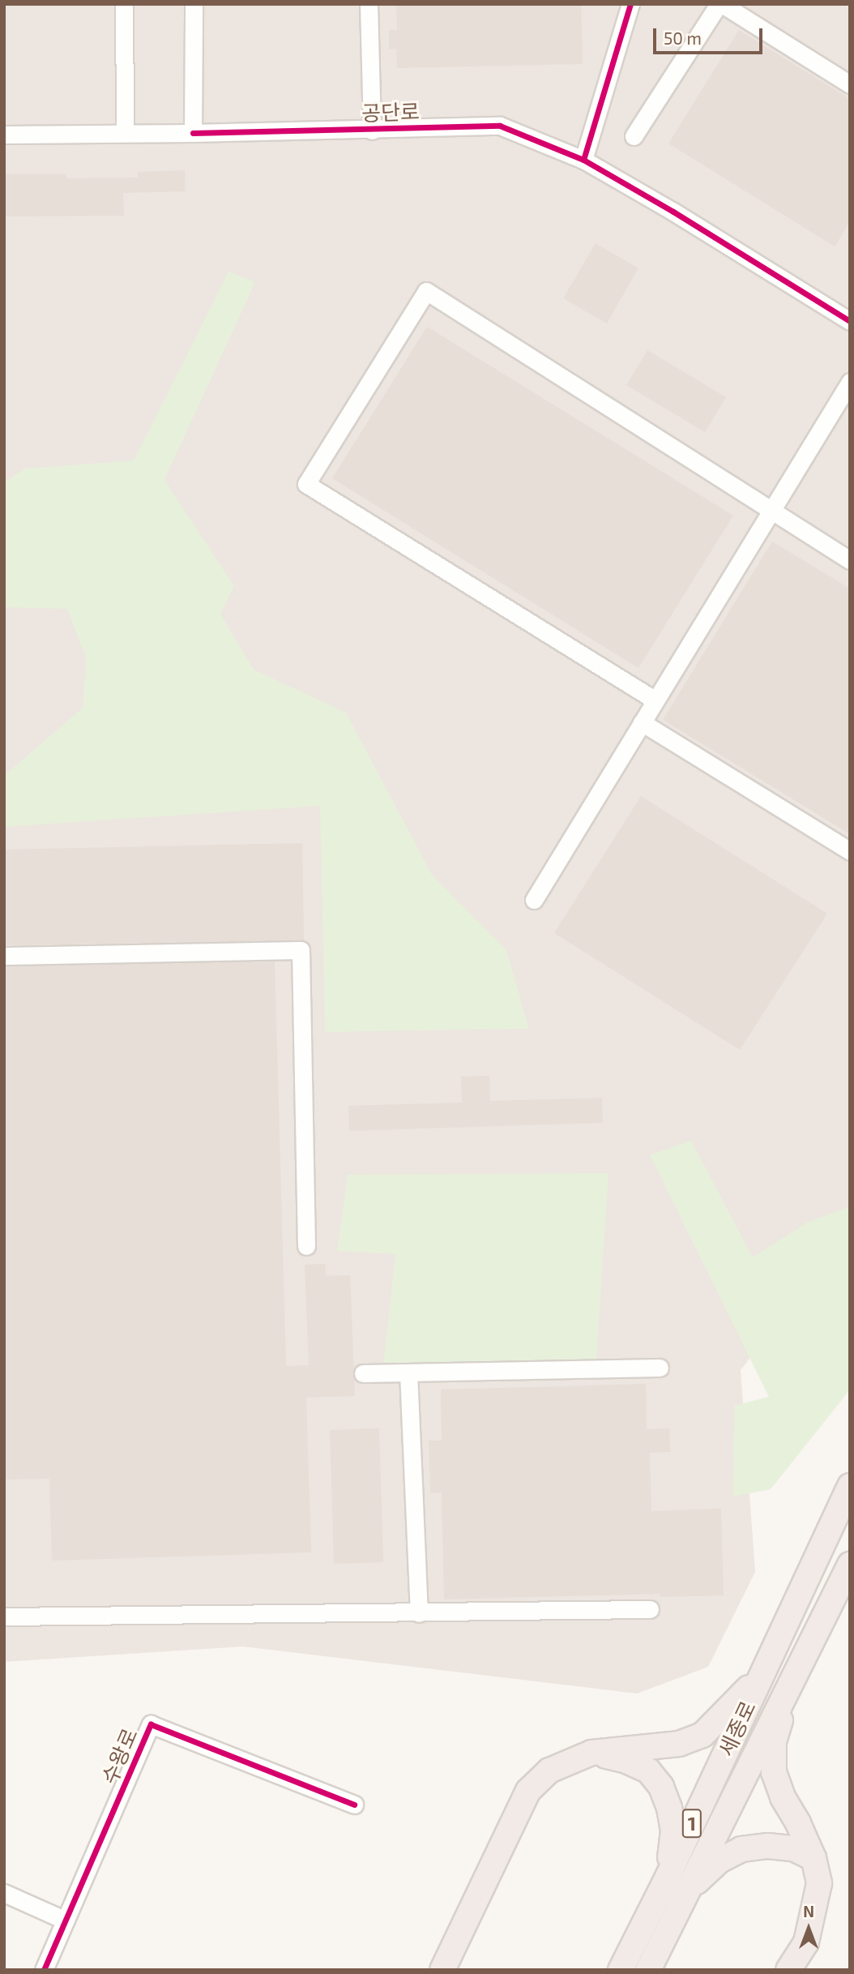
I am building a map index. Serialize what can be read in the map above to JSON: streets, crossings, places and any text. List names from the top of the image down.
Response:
{
  "streets": {
    "highway": ["세종로", "1"],
    "street": ["공단로", "수왕로"]
  },
  "scale_bar": "50 m",
  "north": "top"
}
